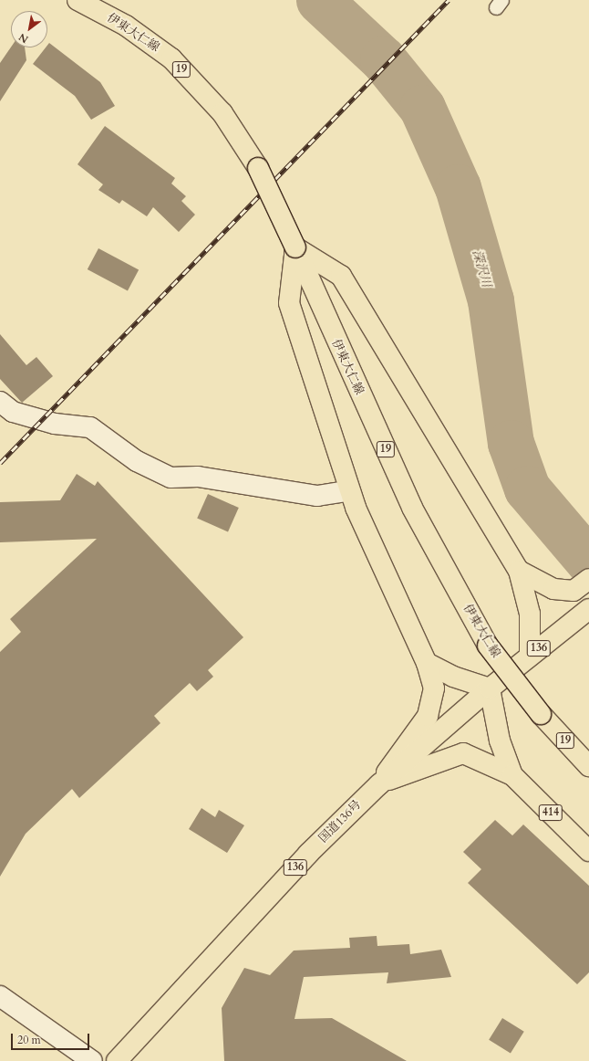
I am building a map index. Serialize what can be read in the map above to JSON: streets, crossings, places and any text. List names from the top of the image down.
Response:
{
  "streets": {
    "main road": [
      "伊東大仁線",
      "19",
      "136",
      "414",
      "国道136号"
    ]
  },
  "crossings": [
    ["414", "国道136号"]
  ],
  "water": ["深沢川"],
  "scale_bar": "20 m",
  "north": "bottom left"
}
